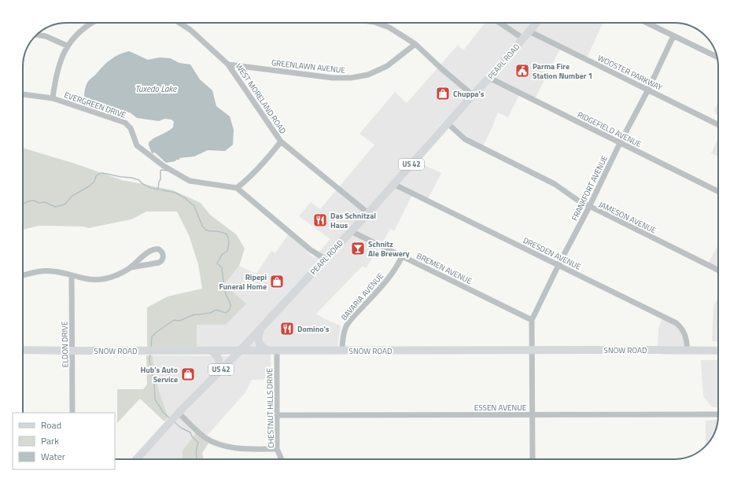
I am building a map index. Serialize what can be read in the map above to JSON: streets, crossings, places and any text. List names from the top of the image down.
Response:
{
  "streets": {
    "main road": ["PEARL ROAD", "US 42", "SNOW ROAD"],
    "street": [
      "GREENLAWN AVENUE",
      "WOOSTER PARKWAY",
      "WEST MORELAND ROAD",
      "EVERGREEN DRIVE",
      "RIDGEFIELD AVENUE",
      "FRANKFORT AVENUE",
      "JAMESON AVENUE",
      "DRESDEN AVENUE",
      "BREMEN AVENUE",
      "BAVARIA AVENUE",
      "ELDON DRIVE",
      "ESSEN AVENUE",
      "CHESTNUT HILLS DRIVE"
    ]
  },
  "crossings": [
    ["PEARL ROAD", "WOOSTER PARKWAY"],
    ["PEARL ROAD", "WEST MORELAND ROAD"],
    ["PEARL ROAD", "RIDGEFIELD AVENUE"],
    ["PEARL ROAD", "JAMESON AVENUE"],
    ["PEARL ROAD", "DRESDEN AVENUE"],
    ["PEARL ROAD", "BREMEN AVENUE"],
    ["PEARL ROAD", "SNOW ROAD"],
    ["GREENLAWN AVENUE", "WEST MORELAND ROAD"],
    ["WOOSTER PARKWAY", "FRANKFORT AVENUE"],
    ["RIDGEFIELD AVENUE", "FRANKFORT AVENUE"],
    ["FRANKFORT AVENUE", "JAMESON AVENUE"],
    ["FRANKFORT AVENUE", "DRESDEN AVENUE"],
    ["FRANKFORT AVENUE", "BREMEN AVENUE"],
    ["FRANKFORT AVENUE", "SNOW ROAD"],
    ["FRANKFORT AVENUE", "ESSEN AVENUE"],
    ["DRESDEN AVENUE", "SNOW ROAD"],
    ["BREMEN AVENUE", "BAVARIA AVENUE"],
    ["BAVARIA AVENUE", "SNOW ROAD"],
    ["ELDON DRIVE", "SNOW ROAD"],
    ["SNOW ROAD", "CHESTNUT HILLS DRIVE"],
    ["ESSEN AVENUE", "CHESTNUT HILLS DRIVE"]
  ],
  "water": ["Tuxedo Lake"],
  "places": {
    "public building": ["Parma Fire Station Number 1"],
    "shop": ["Chuppa's", "Ripepi Funeral Home", "Hub's Auto Service"],
    "restaurant": ["Das Schnitzal Haus", "Domino's"],
    "bar": ["Schnitz Ale Brewery"]
  },
  "legend": ["Road", "Park", "Water"]
}
